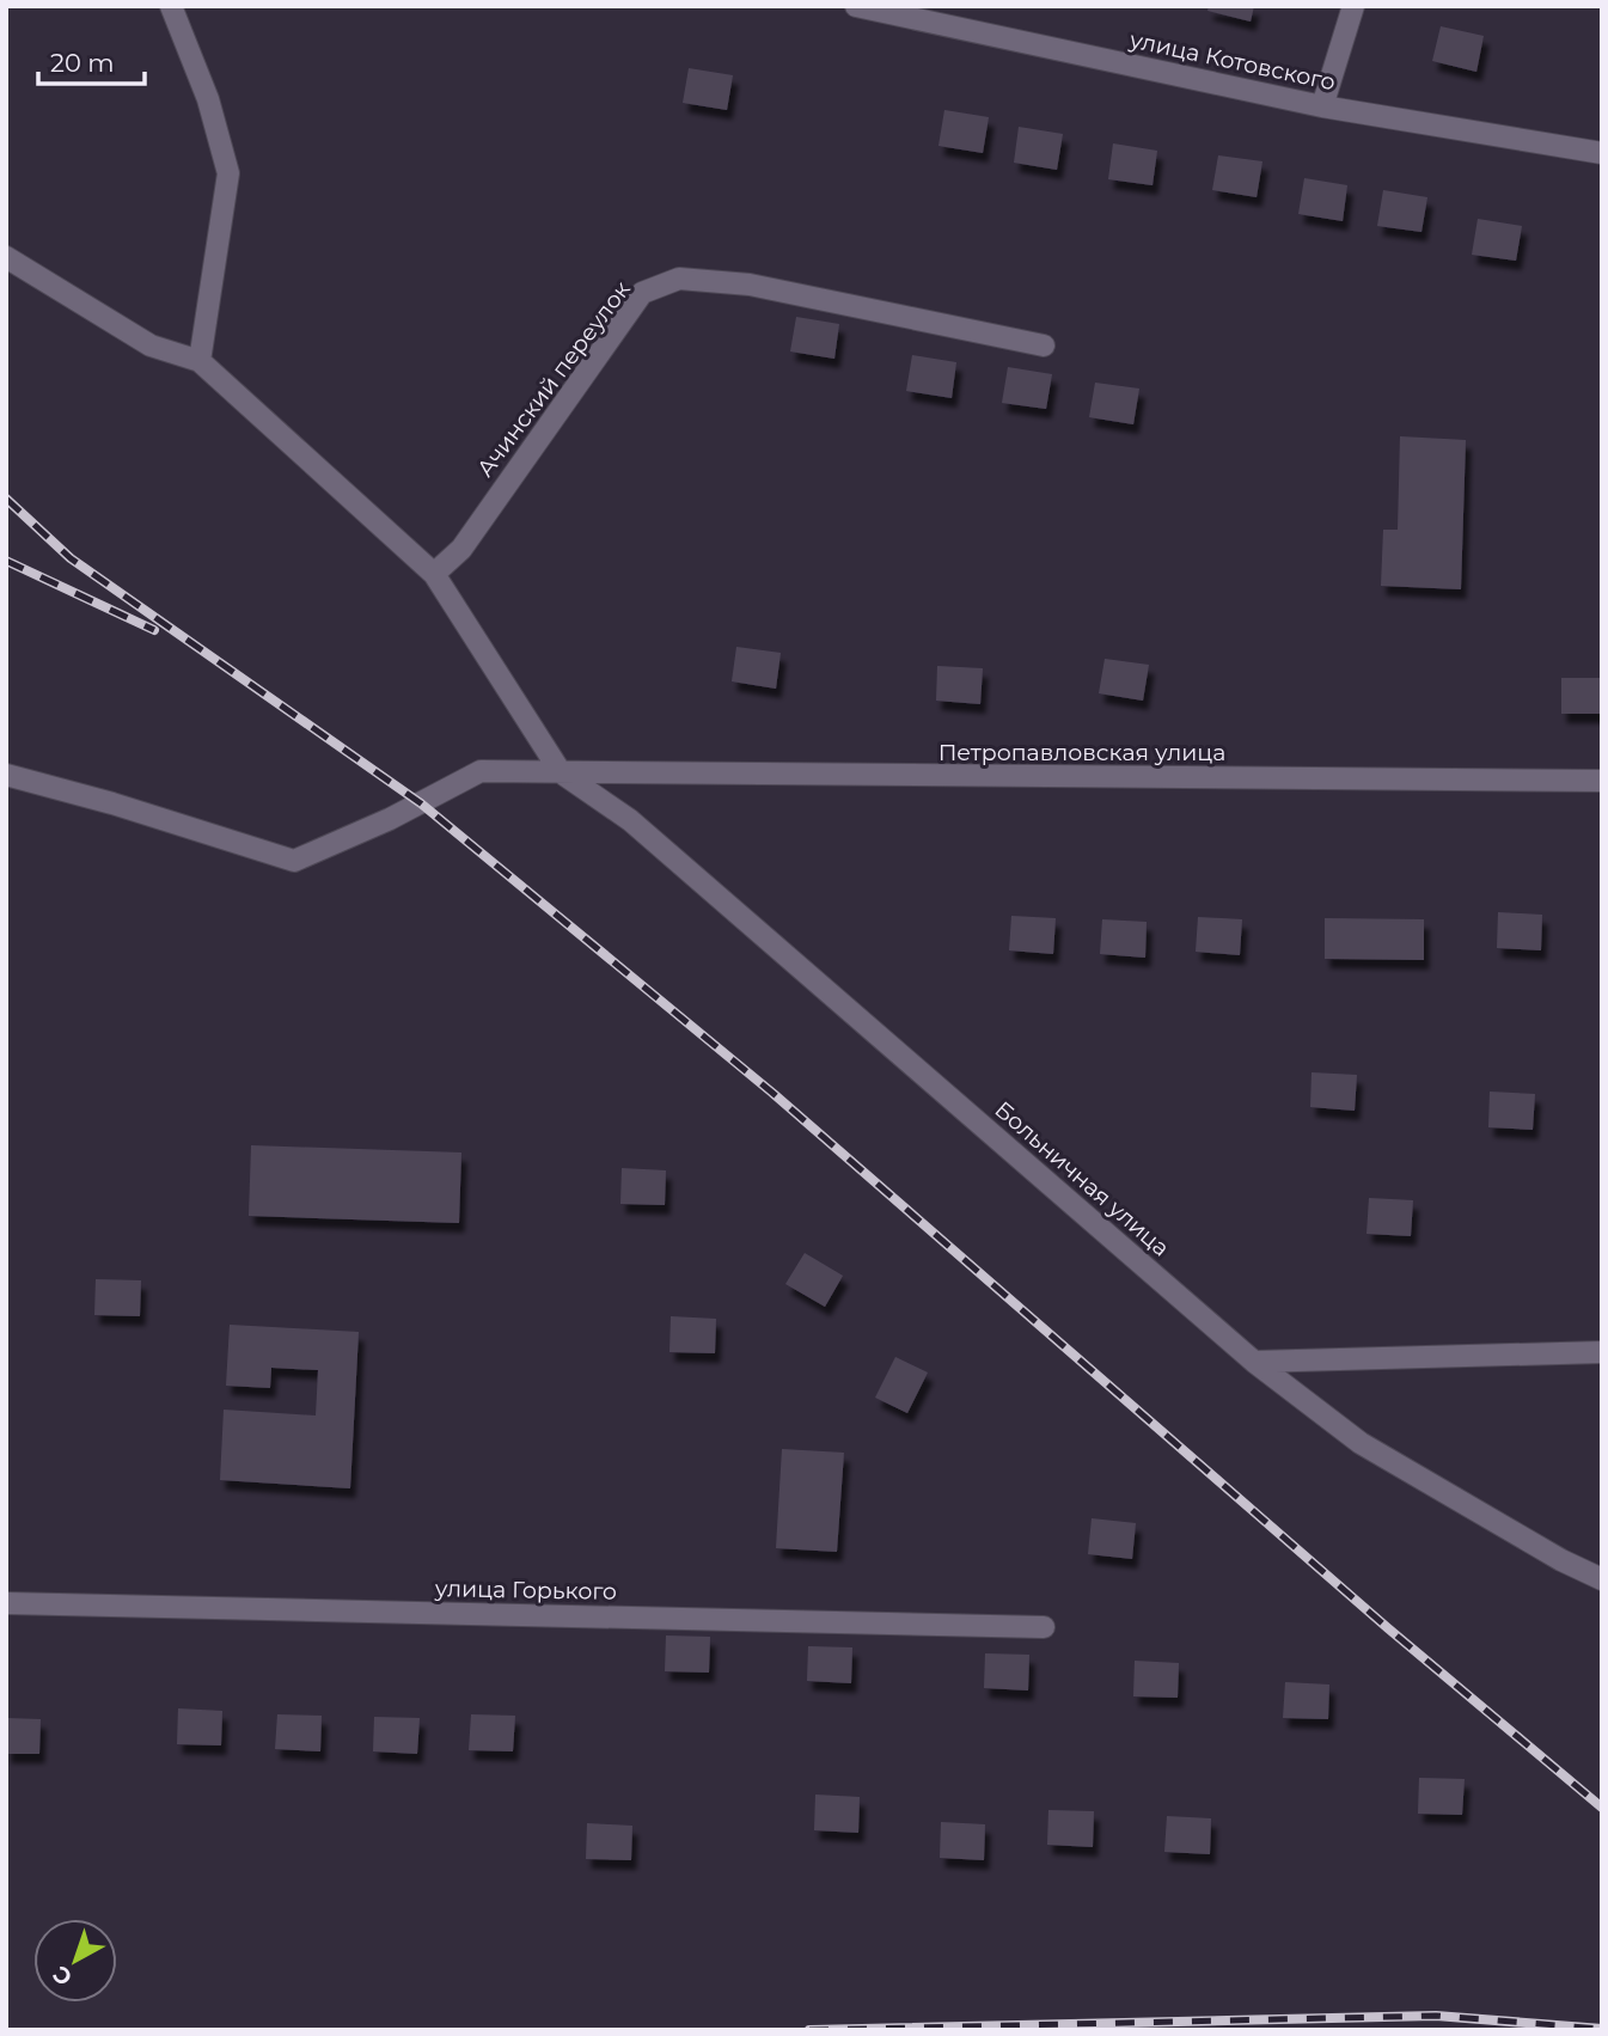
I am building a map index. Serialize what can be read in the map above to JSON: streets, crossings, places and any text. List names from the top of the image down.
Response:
{
  "streets": {
    "street": [
      "улица Котовского",
      "Ачинский переулок",
      "Петропавловская улица",
      "Больничная улица",
      "улица Горького"
    ]
  },
  "crossings": [
    ["Петропавловская улица", "Больничная улица"]
  ],
  "scale_bar": "20 m",
  "north": "bottom left"
}
